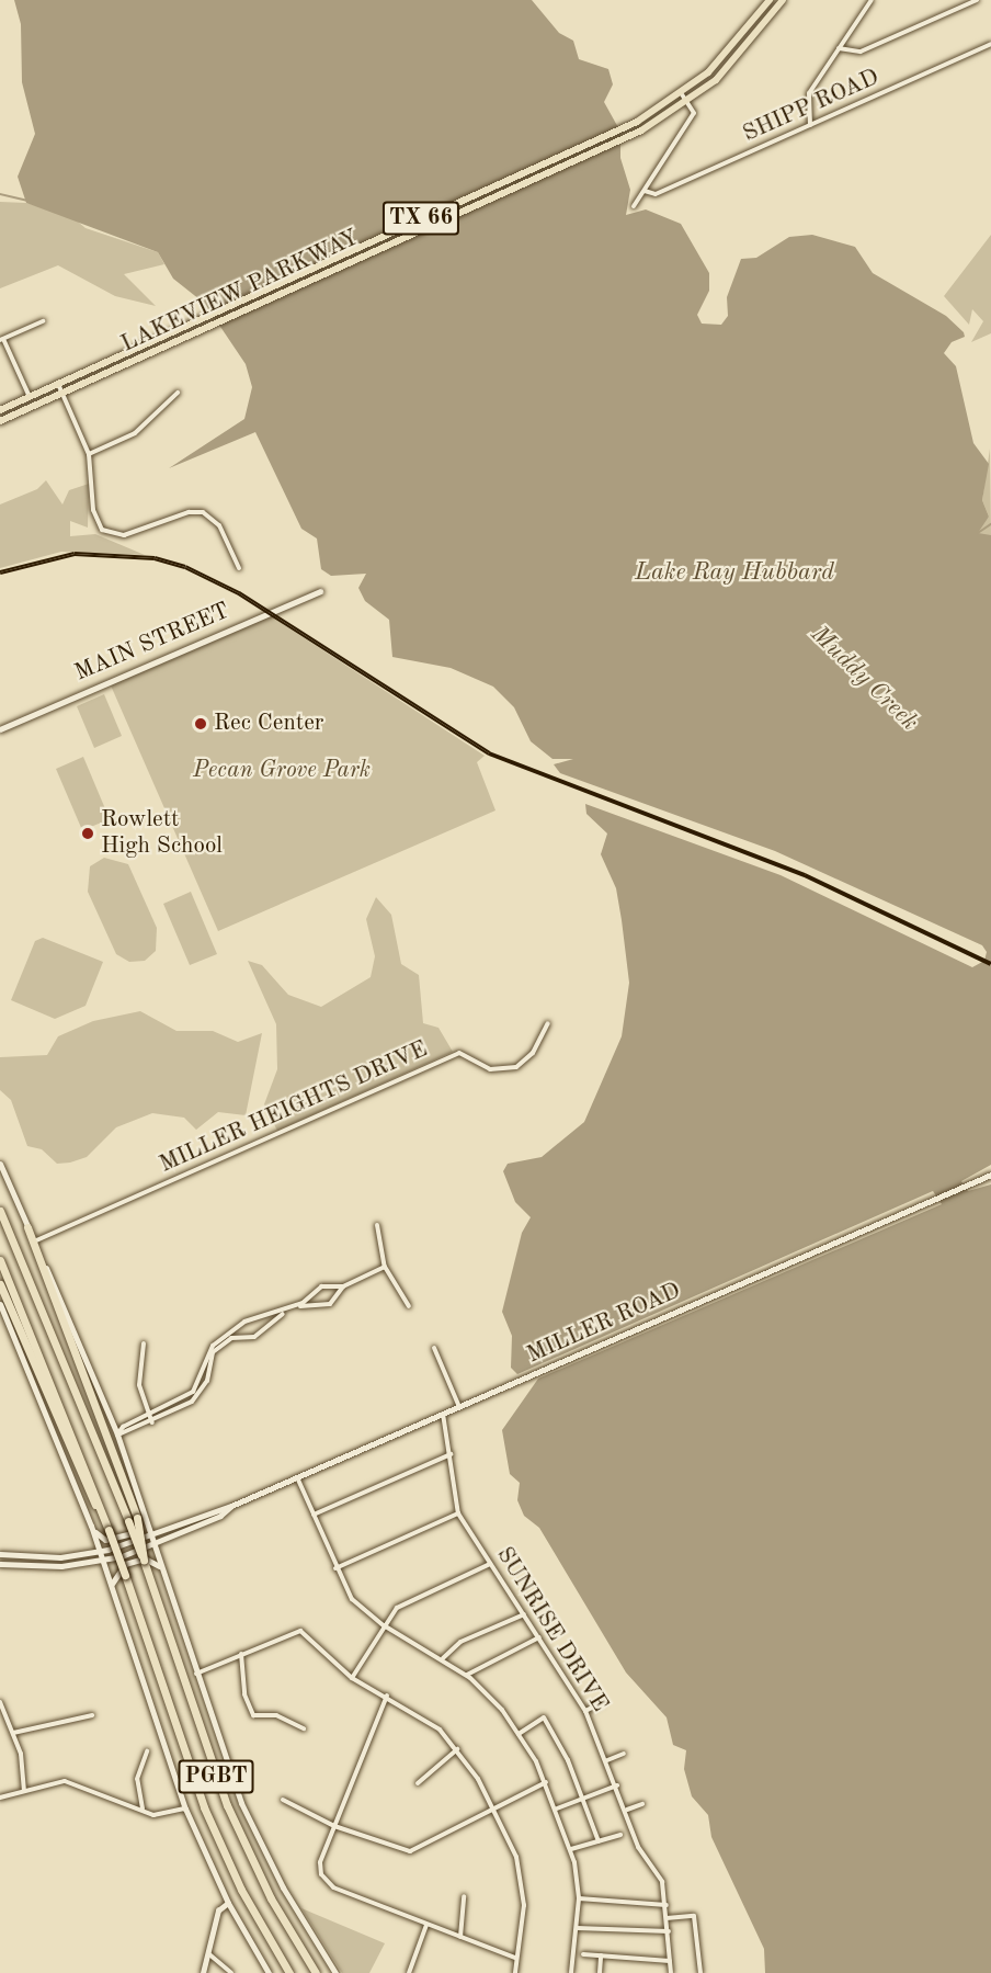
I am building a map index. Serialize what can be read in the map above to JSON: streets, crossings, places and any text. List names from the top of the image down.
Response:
{
  "streets": {
    "highway": ["PGBT"],
    "main road": ["TX 66", "LAKEVIEW PARKWAY", "MILLER ROAD"],
    "street": [
      "SHIPP ROAD",
      "MAIN STREET",
      "MILLER HEIGHTS DRIVE",
      "SUNRISE DRIVE"
    ]
  },
  "crossings": [
    ["MILLER ROAD", "SUNRISE DRIVE"]
  ],
  "water": ["Lake Ray Hubbard", "Muddy Creek"],
  "parks": ["Pecan Grove Park"],
  "places": ["Rec Center", "Rowlett High School"]
}
